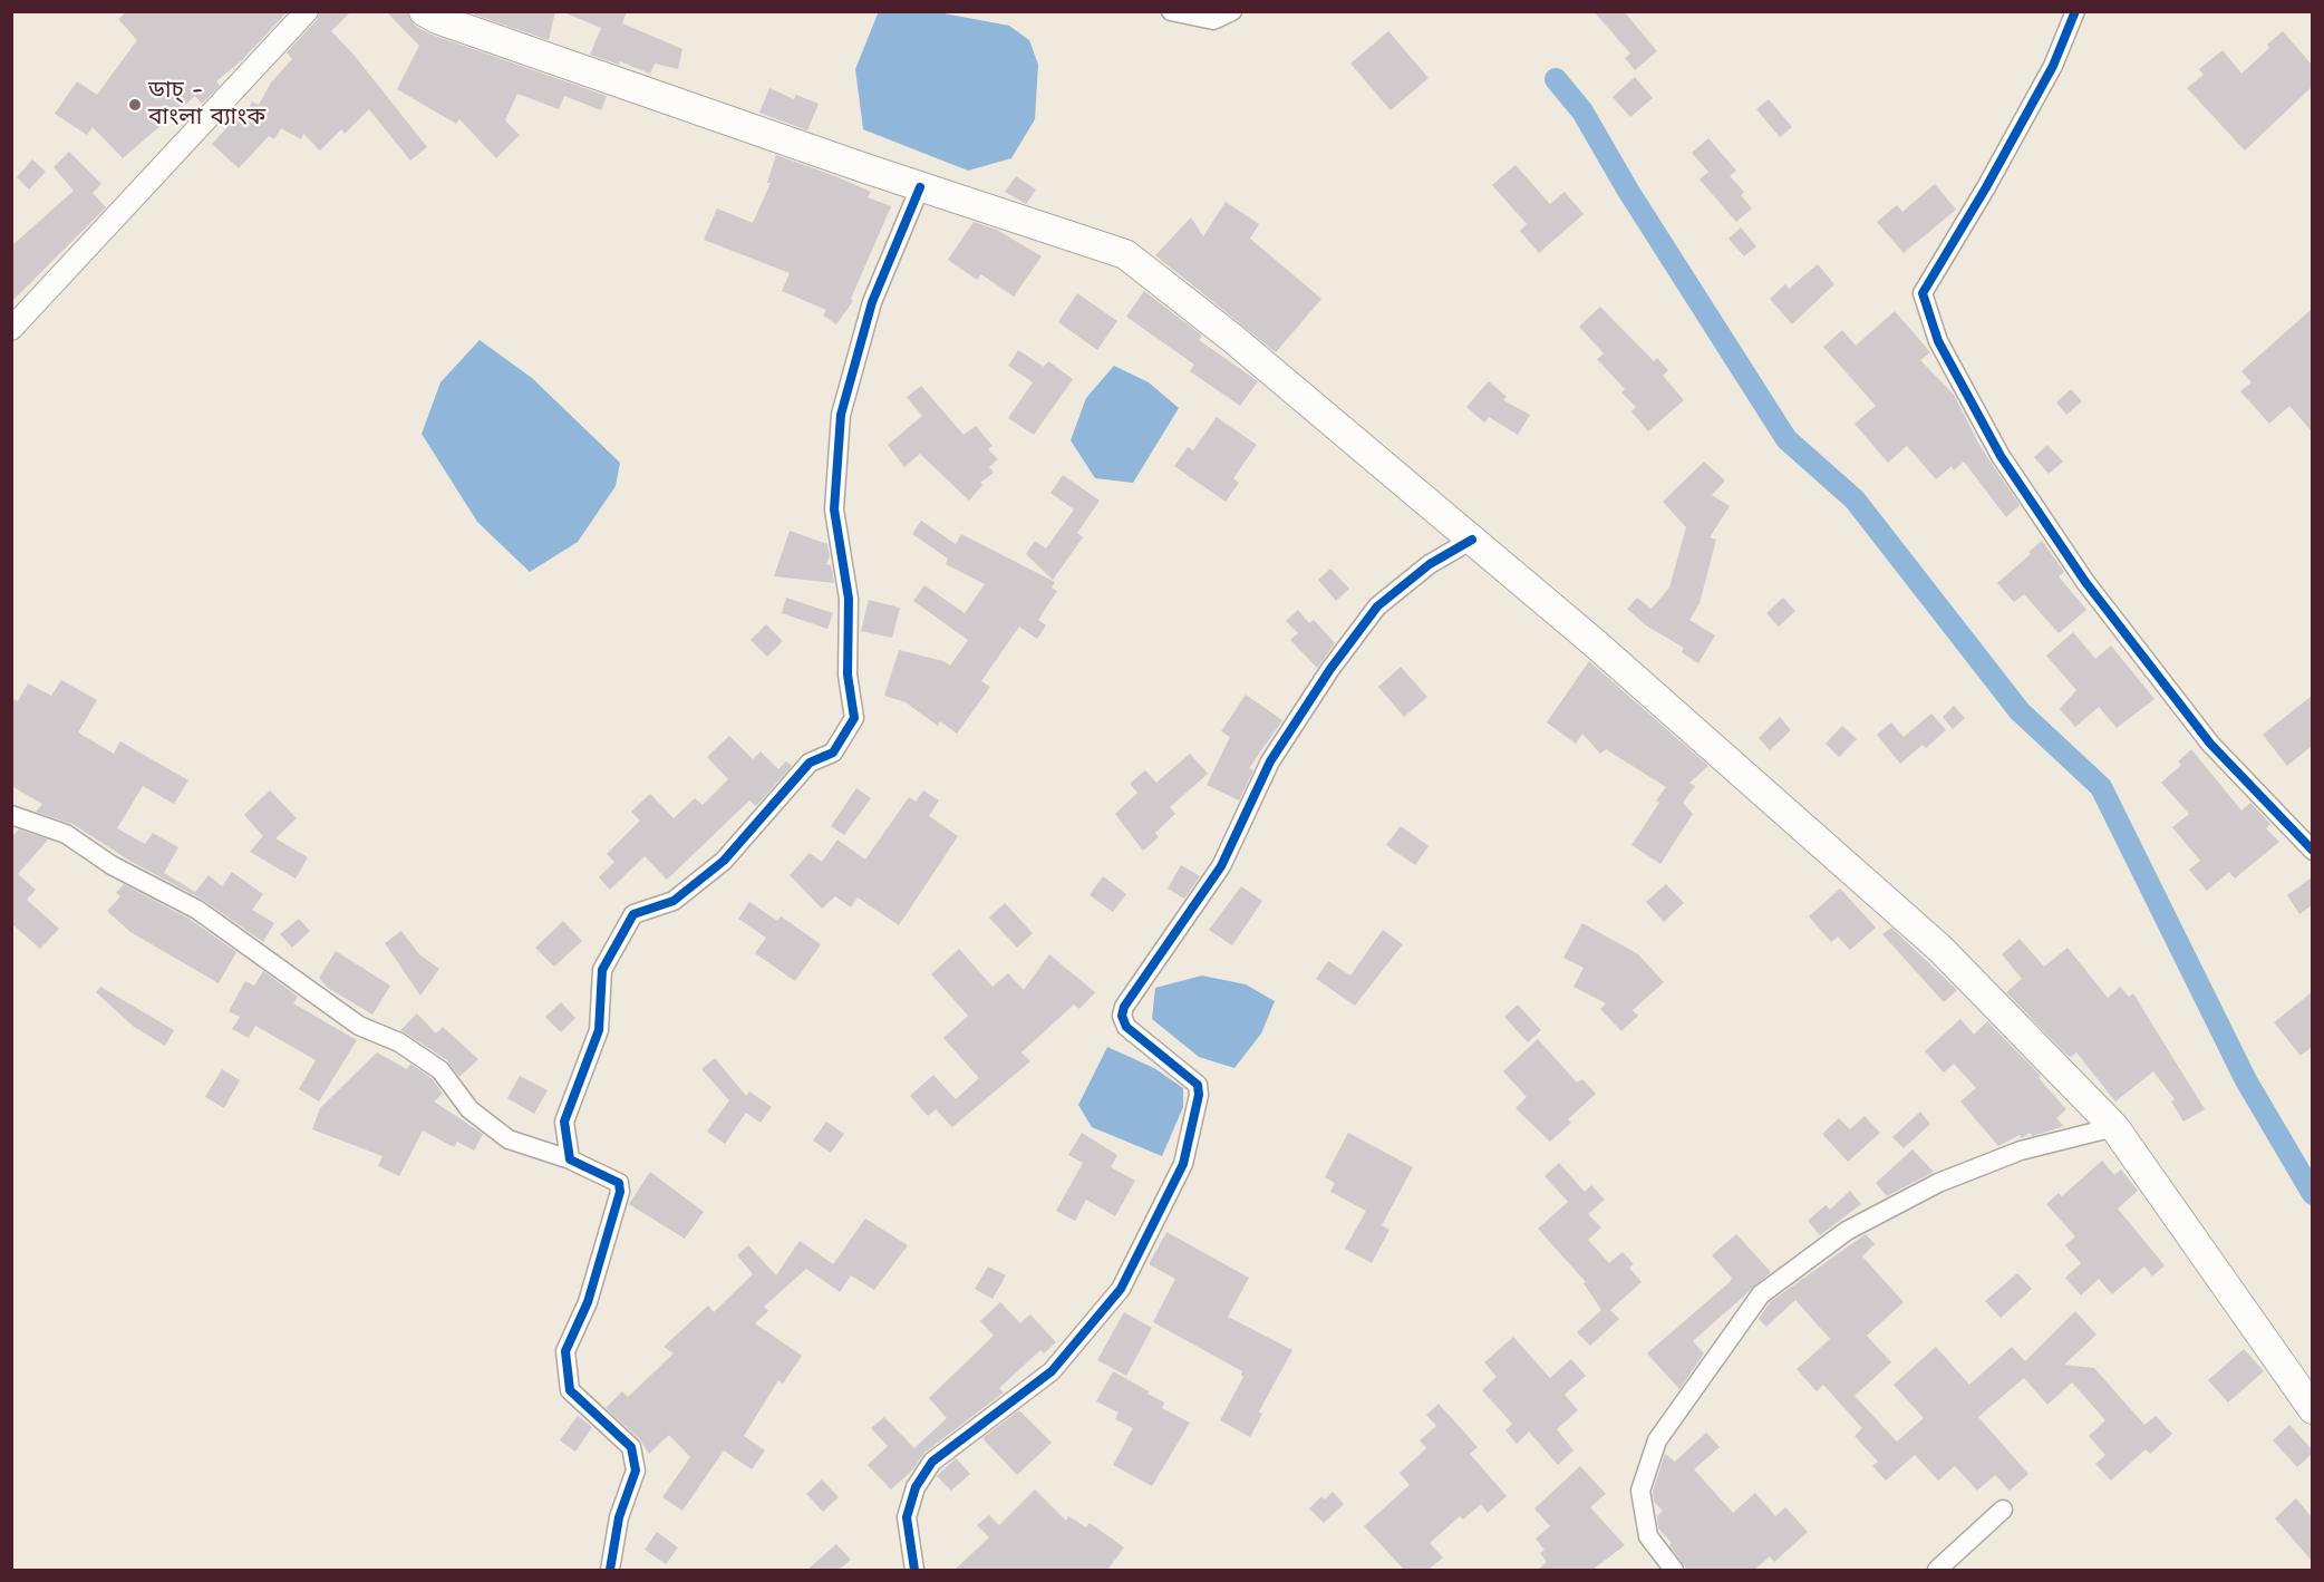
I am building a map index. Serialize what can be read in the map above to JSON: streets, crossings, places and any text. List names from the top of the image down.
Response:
{
  "places": ["ডাচ্ - বাংলা ব্যাংক"]
}
